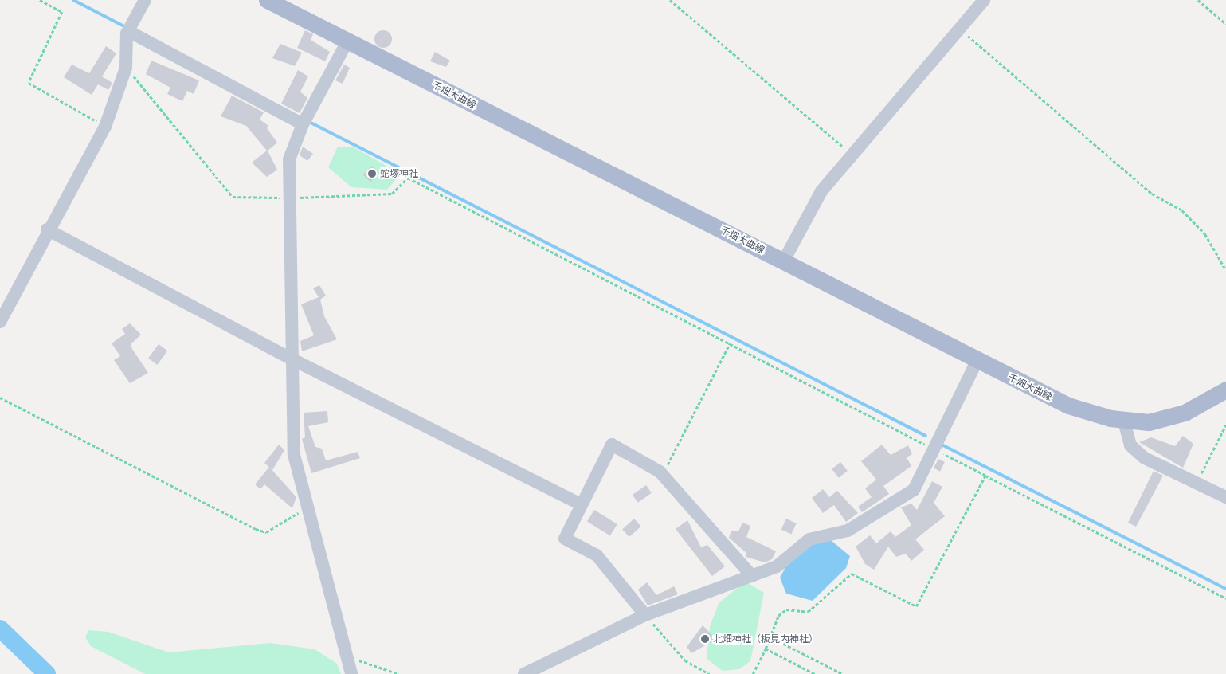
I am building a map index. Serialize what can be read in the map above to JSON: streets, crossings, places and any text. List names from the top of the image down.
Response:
{
  "streets": {
    "main road": ["千畑大曲線"]
  },
  "places": ["蛇塚神社", "北畑神社（板見内神社）"]
}
